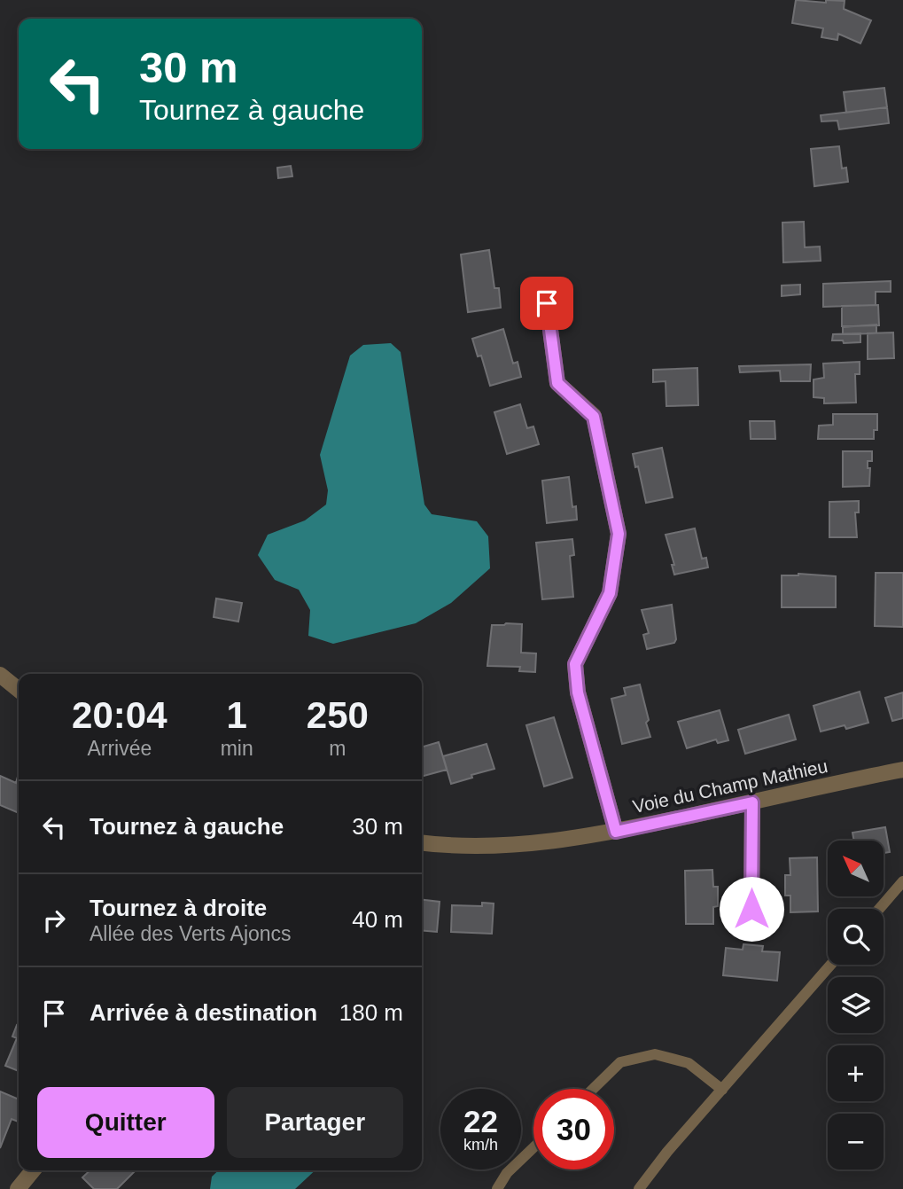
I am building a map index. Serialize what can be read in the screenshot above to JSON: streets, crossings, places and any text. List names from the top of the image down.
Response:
{
  "streets": {
    "street": ["Voie du Champ Mathieu"]
  },
  "north": "top left",
  "page": {
    "turn": ["30 m", "Tournez à gauche"],
    "eta": [
      "20:04",
      "Arrivée",
      "1",
      "min",
      "250",
      "m"
    ],
    "list": [
      {
        "name": "Tournez à gauche",
        "value": "30 m"
      },
      {
        "name": "Tournez à droite",
        "note": "Allée des Verts Ajoncs",
        "value": "40 m"
      },
      {
        "name": "Arrivée à destination",
        "value": "180 m"
      }
    ],
    "map_buttons": ["+", "−"],
    "buttons": ["Quitter", "Partager"],
    "speed": "22 km/h",
    "limit": "30"
  }
}
